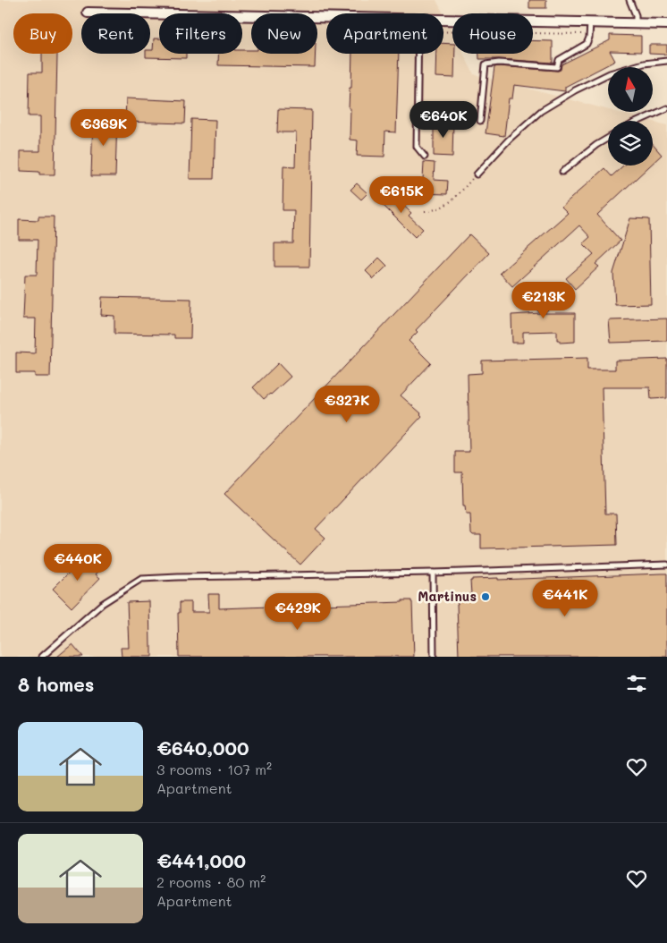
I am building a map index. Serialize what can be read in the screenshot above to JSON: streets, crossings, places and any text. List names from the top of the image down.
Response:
{
  "places": ["Martinus"],
  "north": "top",
  "page": {
    "chip": [
      "Buy",
      "Rent",
      "Filters",
      "New",
      "Apartment",
      "House"
    ],
    "price": [
      "€640K",
      "€369K",
      "€615K",
      "€213K",
      "€327K",
      "€440K",
      "€441K",
      "€429K"
    ],
    "heading": "8 homes",
    "list": [
      {
        "name": "€640,000",
        "note": "3 rooms · 107 m² · Apartment"
      },
      {
        "name": "€441,000",
        "note": "2 rooms · 80 m² · Apartment"
      }
    ]
  }
}
